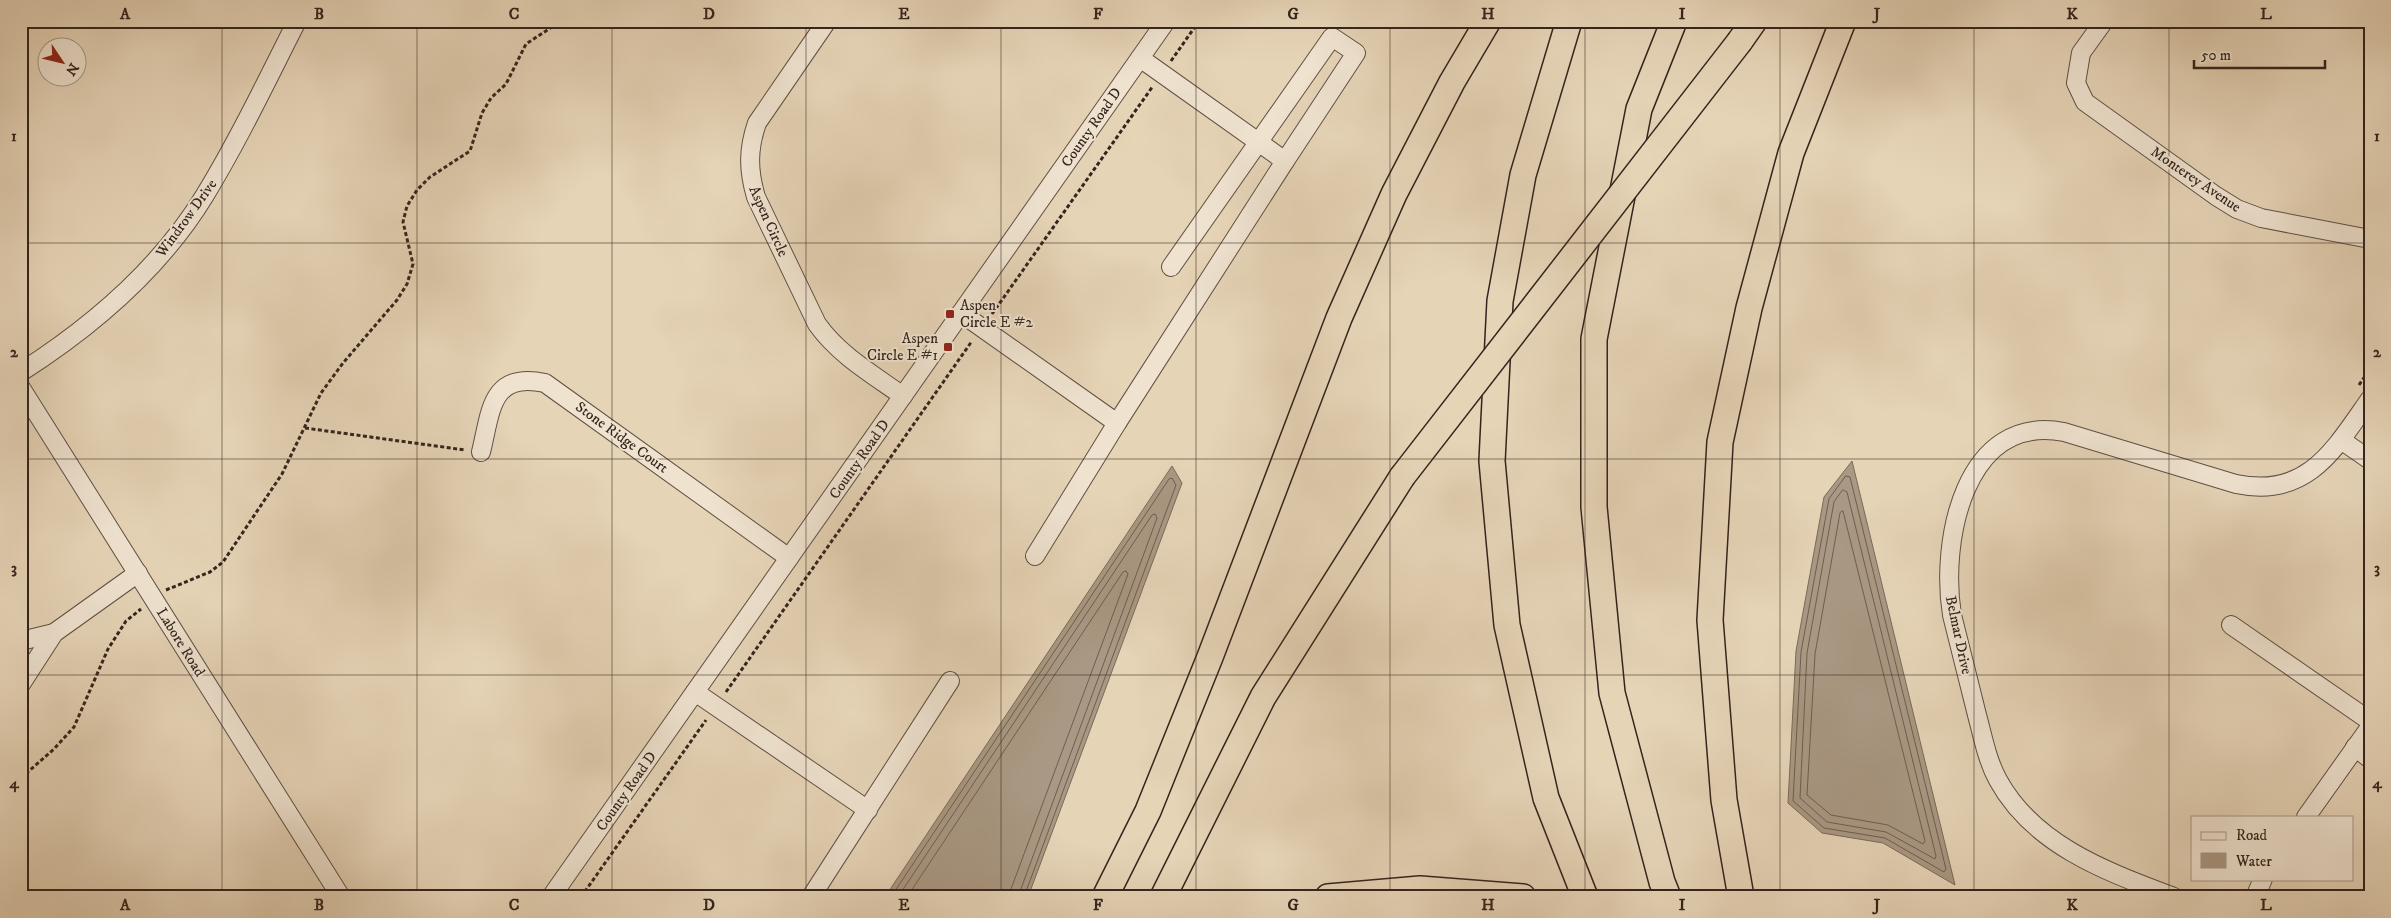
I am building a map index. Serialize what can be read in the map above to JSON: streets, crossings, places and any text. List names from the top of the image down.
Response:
{
  "streets": {
    "street": [
      "County Road D",
      "Monterey Avenue",
      "Windrow Drive",
      "Aspen Circle",
      "Stone Ridge Court",
      "Belmar Drive",
      "Labore Road"
    ]
  },
  "crossings": [
    ["County Road D", "Aspen Circle"],
    ["County Road D", "Stone Ridge Court"]
  ],
  "places": {
    "transit": ["Aspen Circle E #2", "Aspen Circle E #1"]
  },
  "legend": ["Road", "Water"],
  "scale_bar": "50 m",
  "north": "bottom right",
  "grid": {
    "columns": [
      "A",
      "B",
      "C",
      "D",
      "E",
      "F",
      "G",
      "H",
      "I",
      "J",
      "K",
      "L"
    ],
    "rows": [
      "1",
      "2",
      "3",
      "4"
    ]
  }
}
